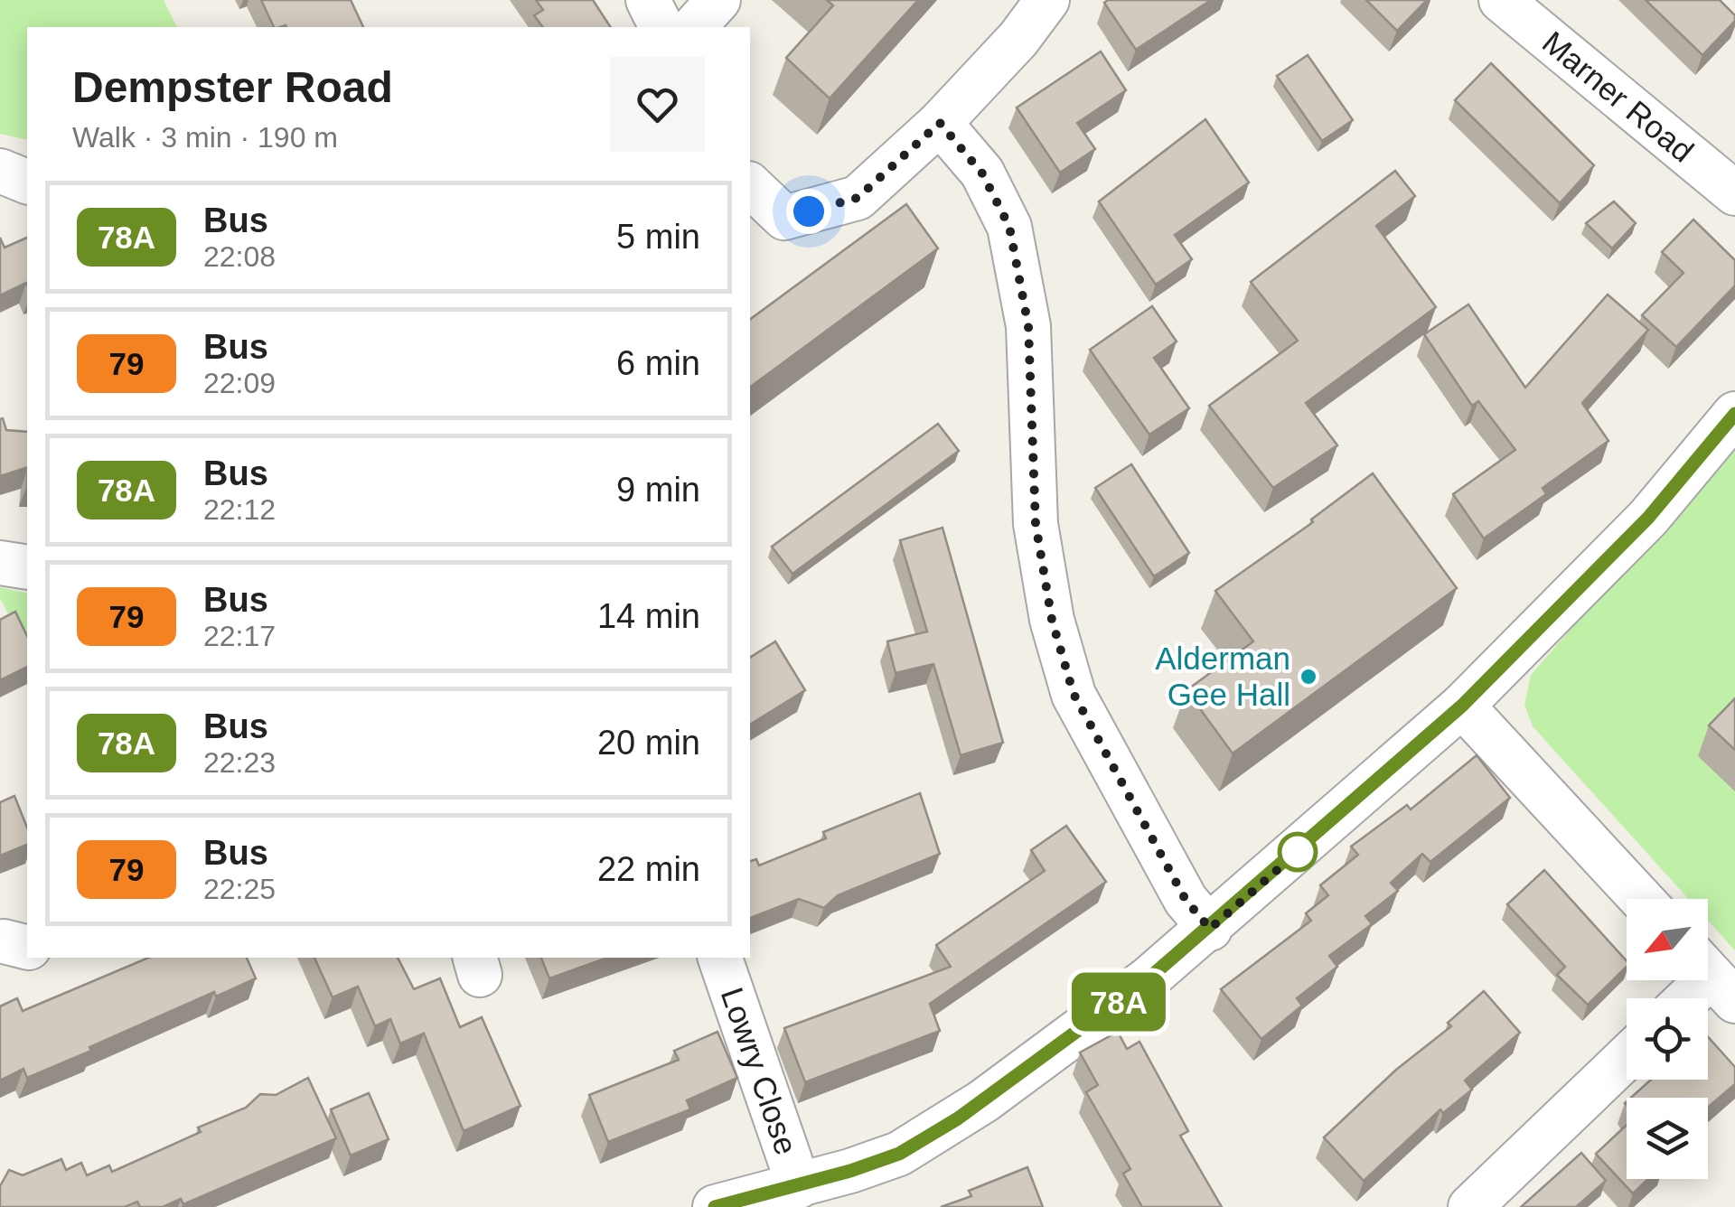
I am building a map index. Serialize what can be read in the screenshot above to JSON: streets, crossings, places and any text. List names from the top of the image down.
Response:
{
  "streets": {
    "street": ["Marner Road", "Lowry Close"]
  },
  "places": ["Alderman Gee Hall"],
  "lines": ["bus line 78A"],
  "north": "bottom left",
  "page": {
    "on_map": "78A",
    "heading": ["Dempster Road", "Walk · 3 min · 190 m"],
    "list": [
      {
        "mark": "78A",
        "name": "Bus",
        "note": "22:08",
        "value": "5 min"
      },
      {
        "mark": "79",
        "name": "Bus",
        "note": "22:09",
        "value": "6 min"
      },
      {
        "mark": "78A",
        "name": "Bus",
        "note": "22:12",
        "value": "9 min"
      },
      {
        "mark": "79",
        "name": "Bus",
        "note": "22:17",
        "value": "14 min"
      },
      {
        "mark": "78A",
        "name": "Bus",
        "note": "22:23",
        "value": "20 min"
      },
      {
        "mark": "79",
        "name": "Bus",
        "note": "22:25",
        "value": "22 min"
      }
    ]
  }
}
